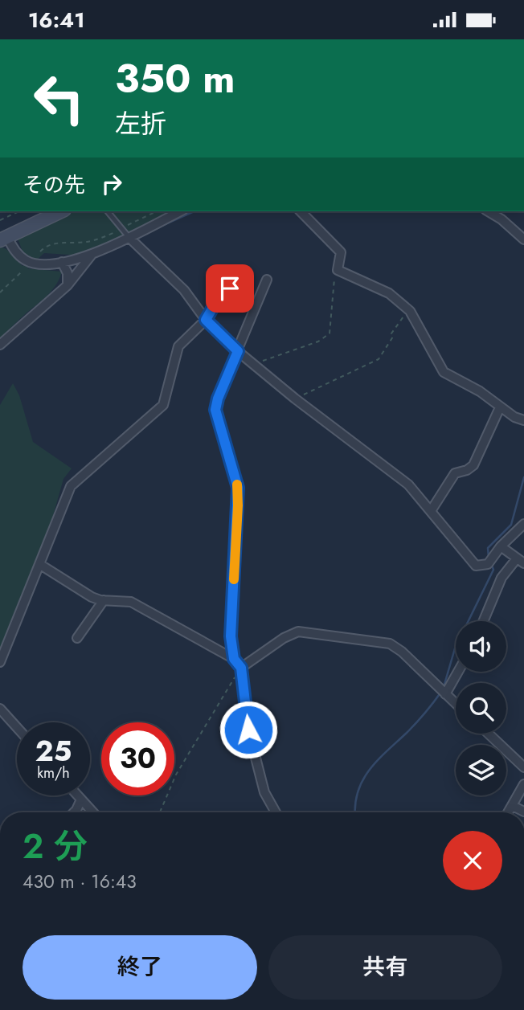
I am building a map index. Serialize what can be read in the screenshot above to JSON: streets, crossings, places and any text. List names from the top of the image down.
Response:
{
  "page": {
    "status": "16:41",
    "turn": ["350 m", "左折"],
    "then": "その先",
    "speed": "25 km/h",
    "limit": "30",
    "heading": ["2 分", "430 m · 16:43"],
    "buttons": ["終了", "共有"]
  }
}
